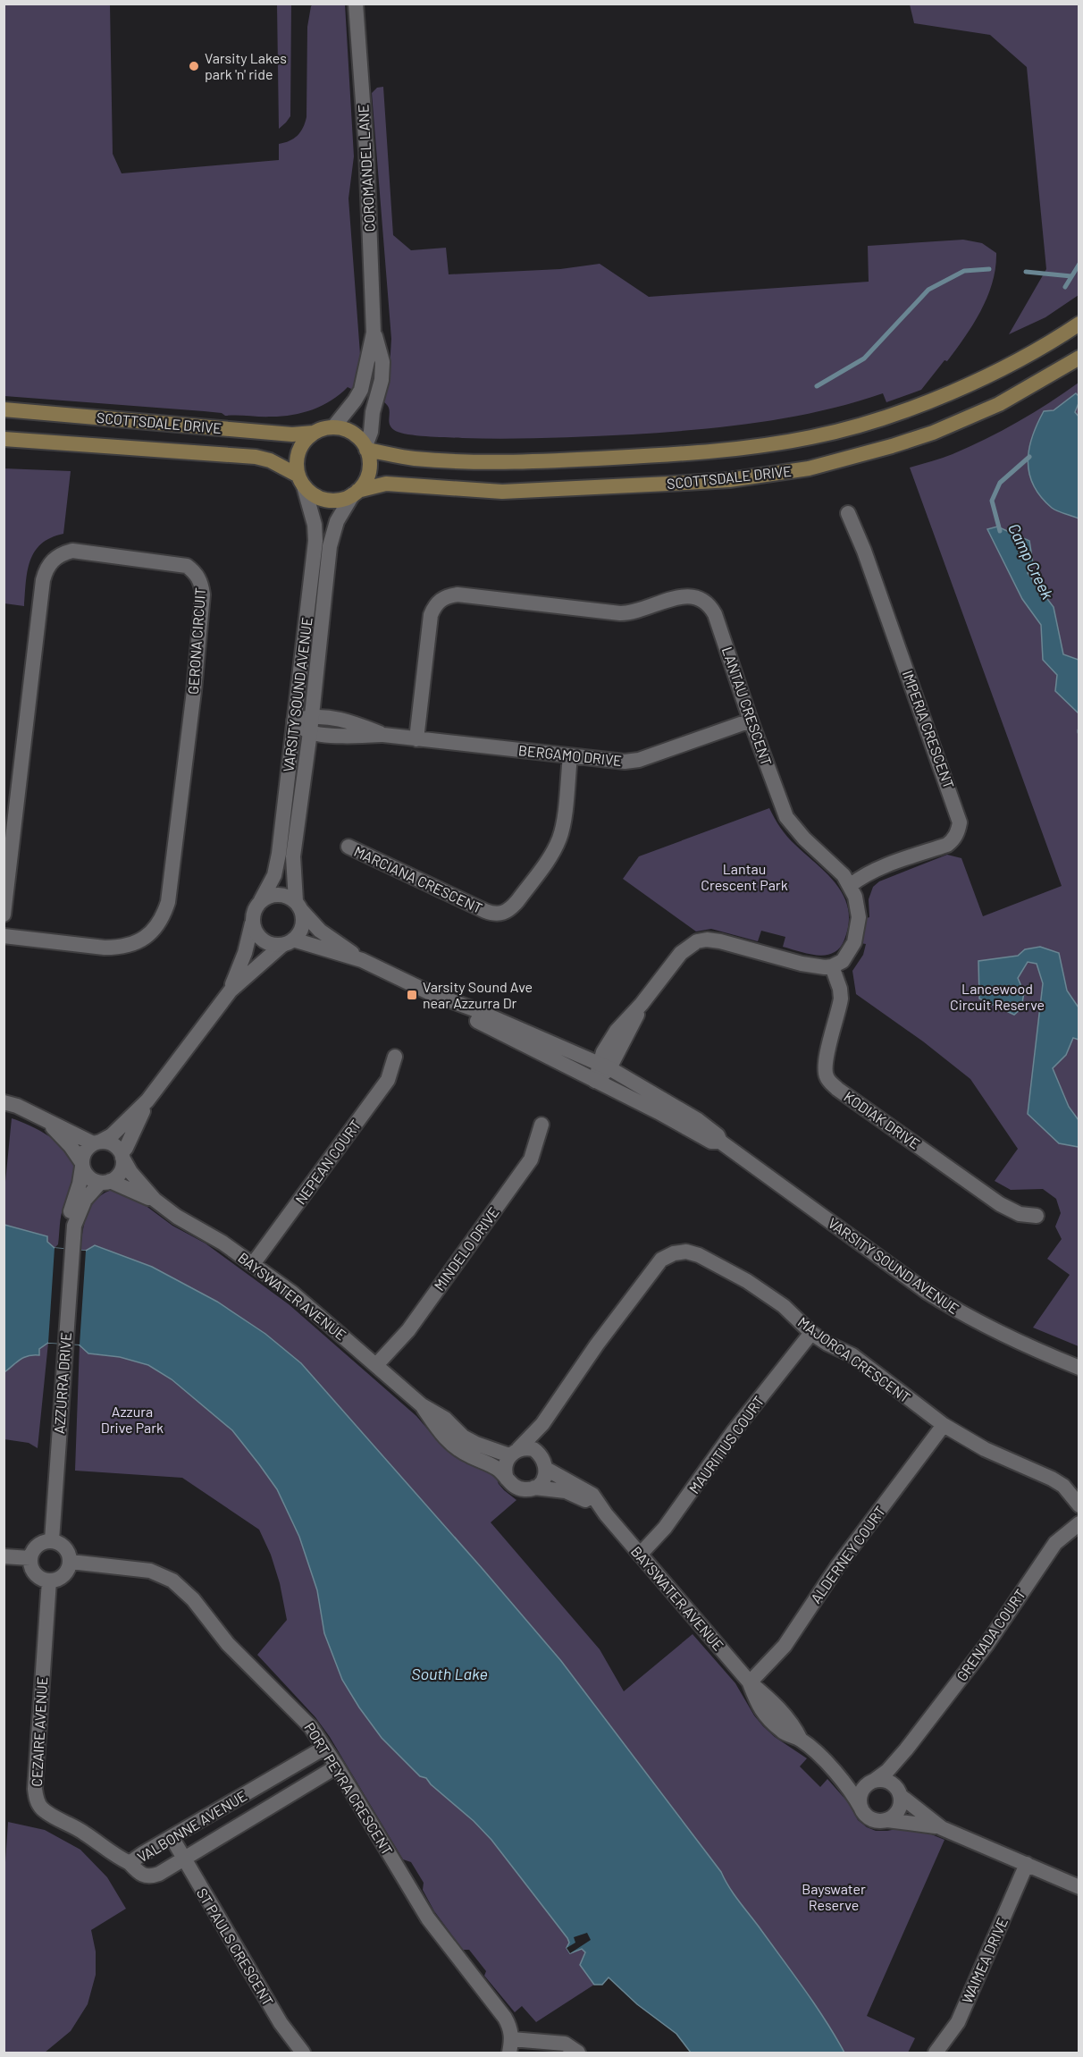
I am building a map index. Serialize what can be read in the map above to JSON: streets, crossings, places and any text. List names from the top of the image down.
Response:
{
  "streets": {
    "main road": ["SCOTTSDALE DRIVE"],
    "street": [
      "COROMANDEL LANE",
      "GERONA CIRCUIT",
      "VARSITY SOUND AVENUE",
      "LANTAU CRESCENT",
      "IMPERIA CRESCENT",
      "BERGAMO DRIVE",
      "MARCIANA CRESCENT",
      "KODIAK DRIVE",
      "NEPEAN COURT",
      "MINDELO DRIVE",
      "BAYSWATER AVENUE",
      "MAJORCA CRESCENT",
      "AZZURRA DRIVE",
      "MAURITIUS COURT",
      "ALDERNEY COURT",
      "GRENADA COURT",
      "CEZAIRE AVENUE",
      "PORT PEYRA CRESCENT",
      "VALBONNE AVENUE",
      "ST PAULS CRESCENT",
      "WAIMEA DRIVE"
    ]
  },
  "crossings": [
    ["COROMANDEL LANE", "SCOTTSDALE DRIVE"],
    ["COROMANDEL LANE", "VARSITY SOUND AVENUE"],
    ["SCOTTSDALE DRIVE", "VARSITY SOUND AVENUE"],
    ["VARSITY SOUND AVENUE", "BERGAMO DRIVE"],
    ["LANTAU CRESCENT", "IMPERIA CRESCENT"],
    ["LANTAU CRESCENT", "BERGAMO DRIVE"],
    ["LANTAU CRESCENT", "KODIAK DRIVE"],
    ["BERGAMO DRIVE", "MARCIANA CRESCENT"],
    ["NEPEAN COURT", "BAYSWATER AVENUE"],
    ["MINDELO DRIVE", "BAYSWATER AVENUE"],
    ["BAYSWATER AVENUE", "MAJORCA CRESCENT"],
    ["BAYSWATER AVENUE", "MAURITIUS COURT"],
    ["BAYSWATER AVENUE", "ALDERNEY COURT"],
    ["BAYSWATER AVENUE", "GRENADA COURT"],
    ["BAYSWATER AVENUE", "WAIMEA DRIVE"],
    ["MAJORCA CRESCENT", "MAURITIUS COURT"],
    ["MAJORCA CRESCENT", "ALDERNEY COURT"],
    ["AZZURRA DRIVE", "CEZAIRE AVENUE"],
    ["AZZURRA DRIVE", "PORT PEYRA CRESCENT"],
    ["CEZAIRE AVENUE", "PORT PEYRA CRESCENT"],
    ["CEZAIRE AVENUE", "VALBONNE AVENUE"],
    ["PORT PEYRA CRESCENT", "VALBONNE AVENUE"],
    ["VALBONNE AVENUE", "ST PAULS CRESCENT"]
  ],
  "water": ["Camp Creek", "South Lake"],
  "parks": [
    "Lantau Crescent Park",
    "Lancewood Circuit Reserve",
    "Azzura Drive Park",
    "Bayswater Reserve"
  ],
  "places": {
    "other": ["Varsity Lakes park 'n' ride"],
    "transit": ["Varsity Sound Ave near Azzurra Dr"]
  }
}
